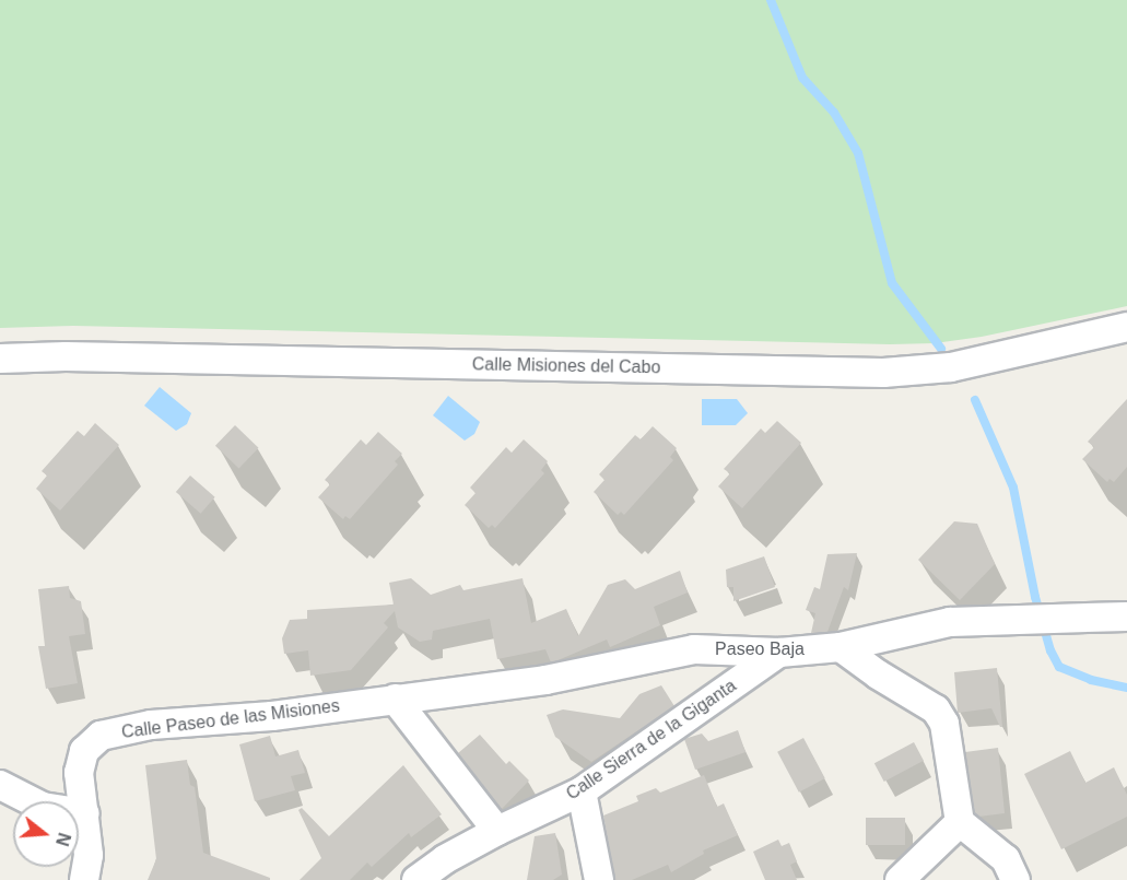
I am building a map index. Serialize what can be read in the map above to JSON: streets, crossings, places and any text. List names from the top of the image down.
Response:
{
  "streets": {
    "street": [
      "Calle Misiones del Cabo",
      "Paseo Baja",
      "Calle Paseo de las Misiones",
      "Calle Sierra de la Giganta"
    ]
  },
  "crossings": [
    ["Paseo Baja", "Calle Paseo de las Misiones"],
    ["Paseo Baja", "Calle Sierra de la Giganta"]
  ],
  "north": "right"
}
